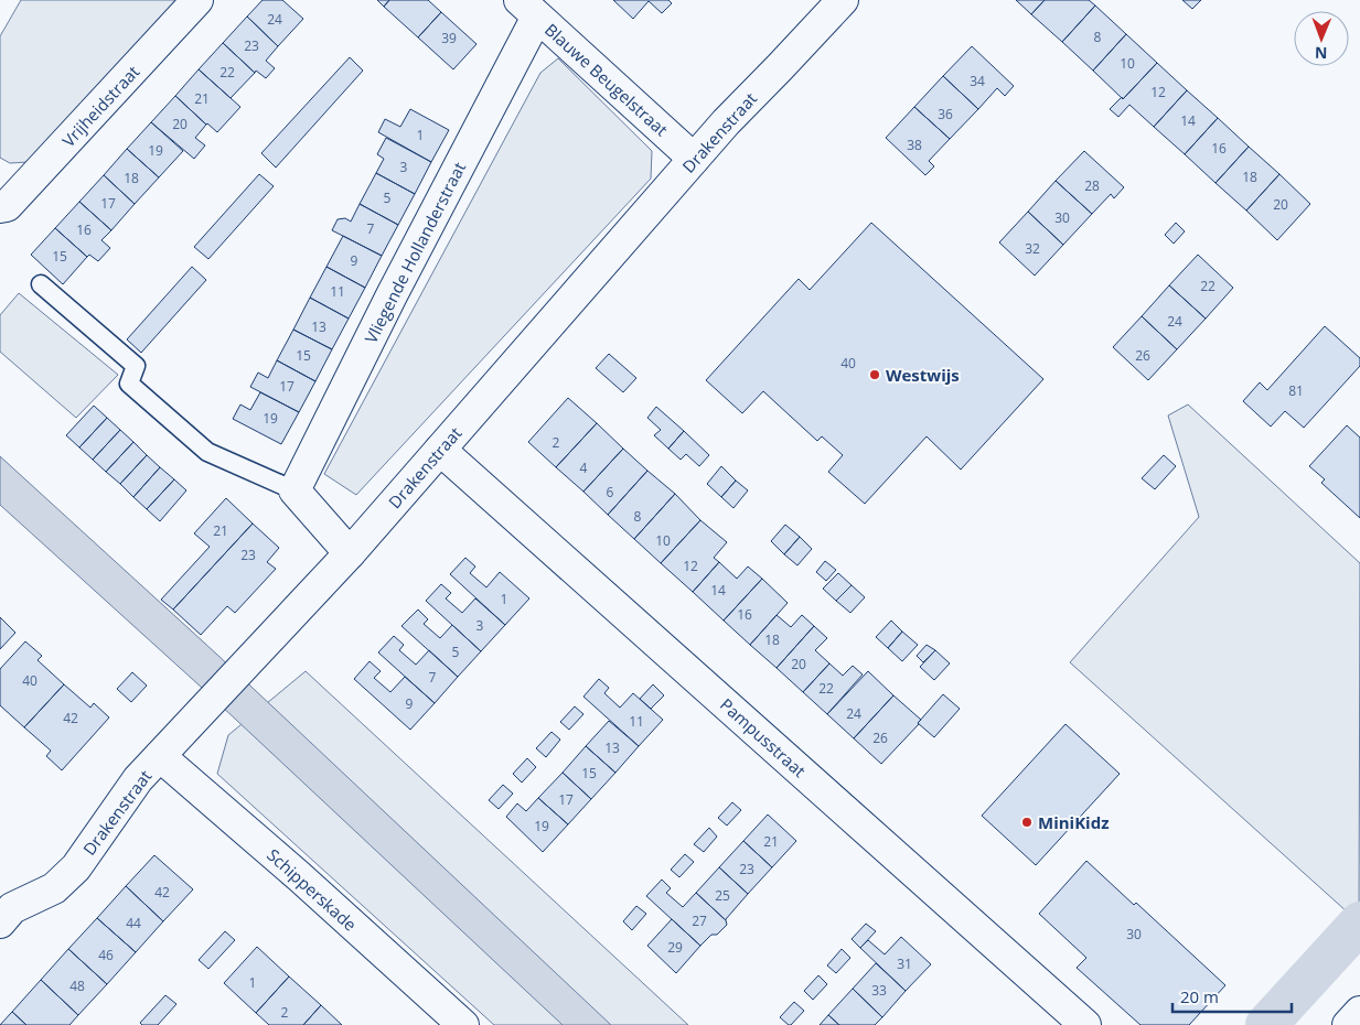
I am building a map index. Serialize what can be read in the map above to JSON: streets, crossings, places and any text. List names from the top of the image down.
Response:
{
  "streets": {
    "street": [
      "Blauwe Beugelstraat",
      "Vrijheidstraat",
      "Drakenstraat",
      "Vliegende Hollanderstraat",
      "Pampusstraat",
      "Schipperskade"
    ]
  },
  "crossings": [
    ["Blauwe Beugelstraat", "Drakenstraat"],
    ["Blauwe Beugelstraat", "Vliegende Hollanderstraat"],
    ["Drakenstraat", "Pampusstraat"],
    ["Drakenstraat", "Schipperskade"]
  ],
  "places": ["Westwijs", "MiniKidz"],
  "house_numbers": [
    "24",
    "8",
    "39",
    "23",
    "10",
    "22",
    "34",
    "12",
    "21",
    "36",
    "14",
    "20",
    "1",
    "38",
    "16",
    "19",
    "3",
    "18",
    "18",
    "28",
    "5",
    "17",
    "20",
    "30",
    "7",
    "16",
    "32",
    "15",
    "9",
    "22",
    "11",
    "24",
    "13",
    "15",
    "26",
    "40",
    "17",
    "81",
    "19",
    "2",
    "4",
    "6",
    "8",
    "21",
    "10",
    "23",
    "12",
    "14",
    "1",
    "16",
    "3",
    "18",
    "5",
    "20",
    "7",
    "40",
    "22",
    "9",
    "24",
    "42",
    "11",
    "26",
    "13",
    "15",
    "17",
    "19",
    "21",
    "23",
    "42",
    "25",
    "27",
    "44",
    "30",
    "29",
    "46",
    "31",
    "1",
    "48",
    "33",
    "2"
  ],
  "scale_bar": "20 m",
  "north": "bottom"
}
